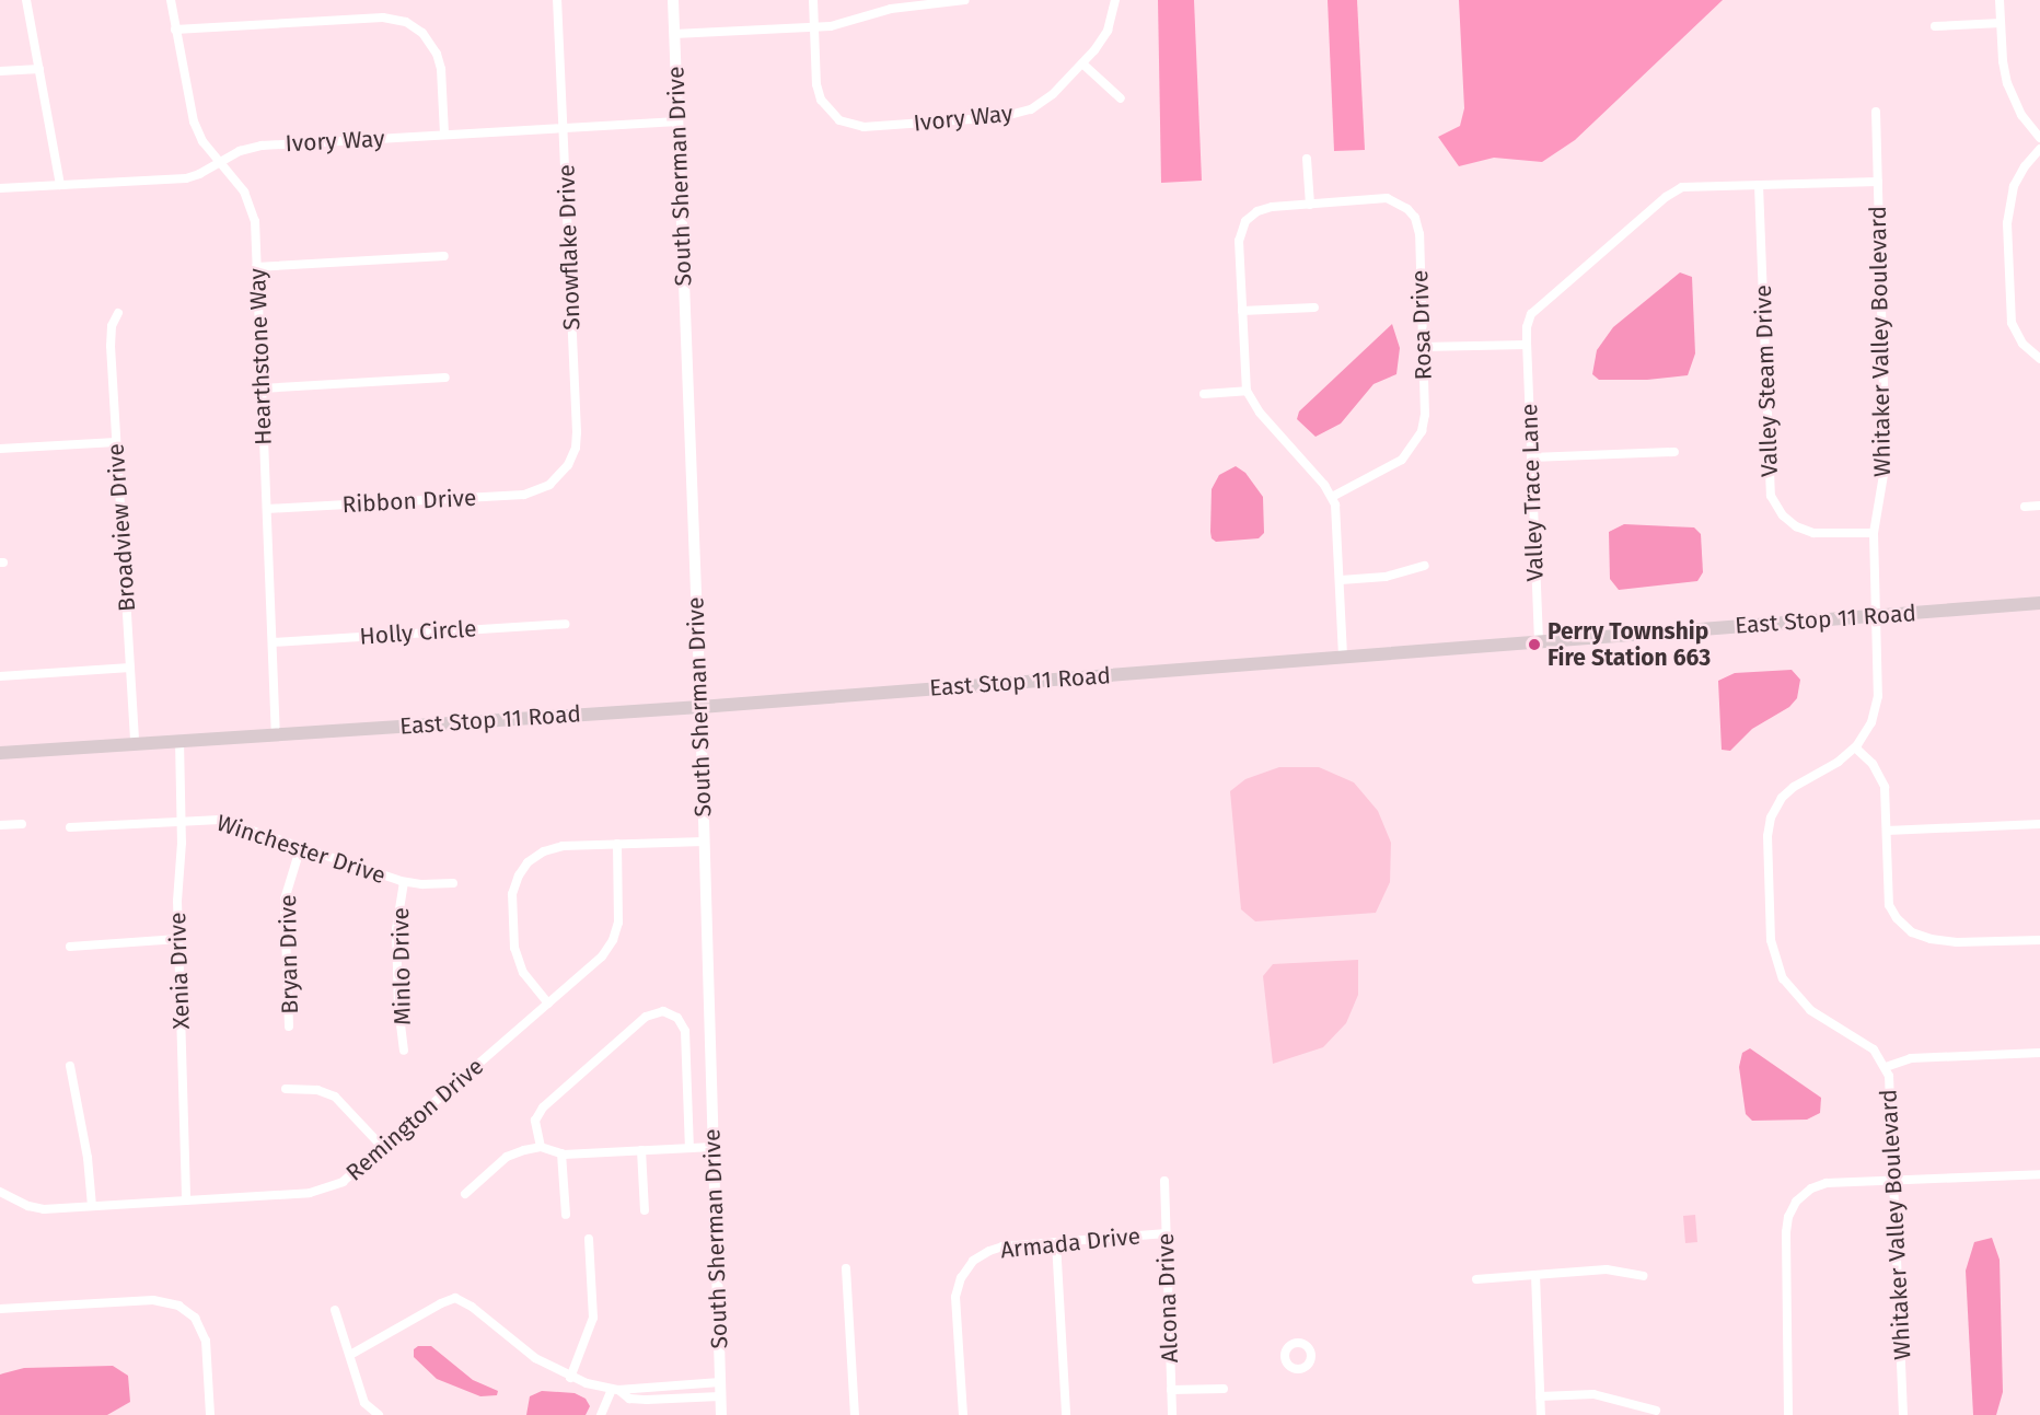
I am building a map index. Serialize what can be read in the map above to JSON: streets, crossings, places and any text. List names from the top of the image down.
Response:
{
  "streets": {
    "main road": ["East Stop 11 Road"],
    "street": [
      "Ivory Way",
      "South Sherman Drive",
      "Snowflake Drive",
      "Rosa Drive",
      "Whitaker Valley Boulevard",
      "Hearthstone Way",
      "Valley Steam Drive",
      "Valley Trace Lane",
      "Ribbon Drive",
      "Broadview Drive",
      "Holly Circle",
      "Winchester Drive",
      "Bryan Drive",
      "Minlo Drive",
      "Xenia Drive",
      "Remington Drive",
      "Armada Drive",
      "Alcona Drive"
    ]
  },
  "crossings": [
    ["Ivory Way", "South Sherman Drive"],
    ["Ivory Way", "Snowflake Drive"],
    ["Ivory Way", "Hearthstone Way"],
    ["South Sherman Drive", "East Stop 11 Road"],
    ["Snowflake Drive", "Ribbon Drive"],
    ["Whitaker Valley Boulevard", "Valley Steam Drive"],
    ["Whitaker Valley Boulevard", "Valley Trace Lane"],
    ["Whitaker Valley Boulevard", "East Stop 11 Road"],
    ["Hearthstone Way", "Ribbon Drive"],
    ["Hearthstone Way", "East Stop 11 Road"],
    ["Hearthstone Way", "Holly Circle"],
    ["Valley Steam Drive", "Valley Trace Lane"],
    ["Valley Trace Lane", "East Stop 11 Road"],
    ["Broadview Drive", "East Stop 11 Road"],
    ["East Stop 11 Road", "Xenia Drive"],
    ["Winchester Drive", "Bryan Drive"],
    ["Winchester Drive", "Minlo Drive"],
    ["Winchester Drive", "Xenia Drive"],
    ["Xenia Drive", "Remington Drive"],
    ["Armada Drive", "Alcona Drive"]
  ],
  "places": ["Perry Township Fire Station 663"]
}
